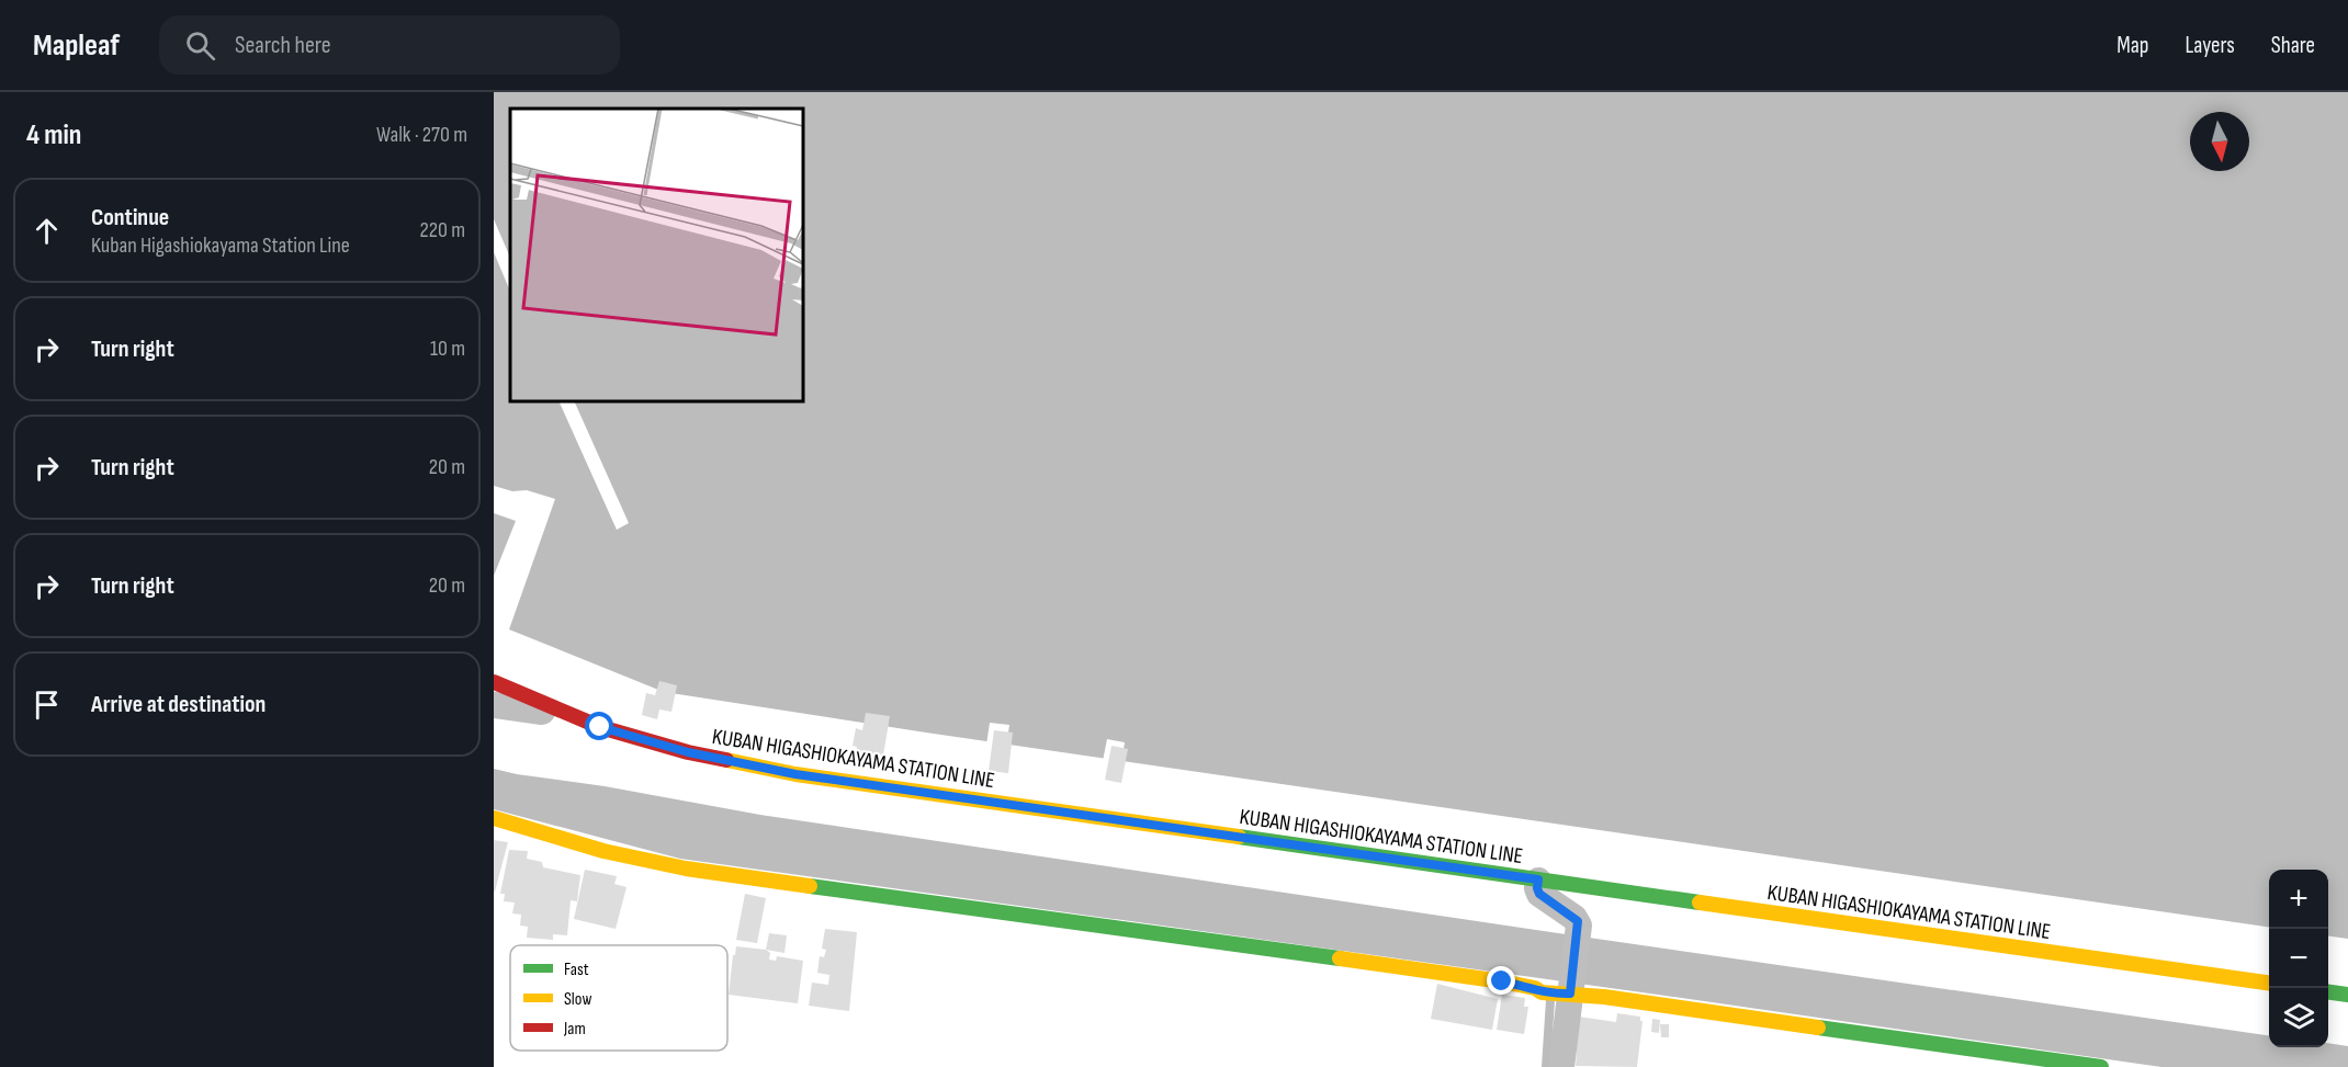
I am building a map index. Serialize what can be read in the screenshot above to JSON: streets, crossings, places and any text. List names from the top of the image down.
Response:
{
  "streets": {
    "main road": ["KUBAN HIGASHIOKAYAMA STATION LINE"]
  },
  "legend": ["Fast", "Slow", "Jam"],
  "north": "bottom",
  "page": {
    "header": "Mapleaf",
    "search": "Search here",
    "nav": ["Map", "Layers", "Share"],
    "heading": ["4 min", "Walk · 270 m"],
    "list": [
      ["Continue", "Kuban Higashiokayama Station Line", "220 m"],
      ["Turn right", "10 m"],
      ["Turn right", "20 m"],
      ["Turn right", "20 m"],
      "Arrive at destination"
    ],
    "map_buttons": ["+", "−"]
  }
}
